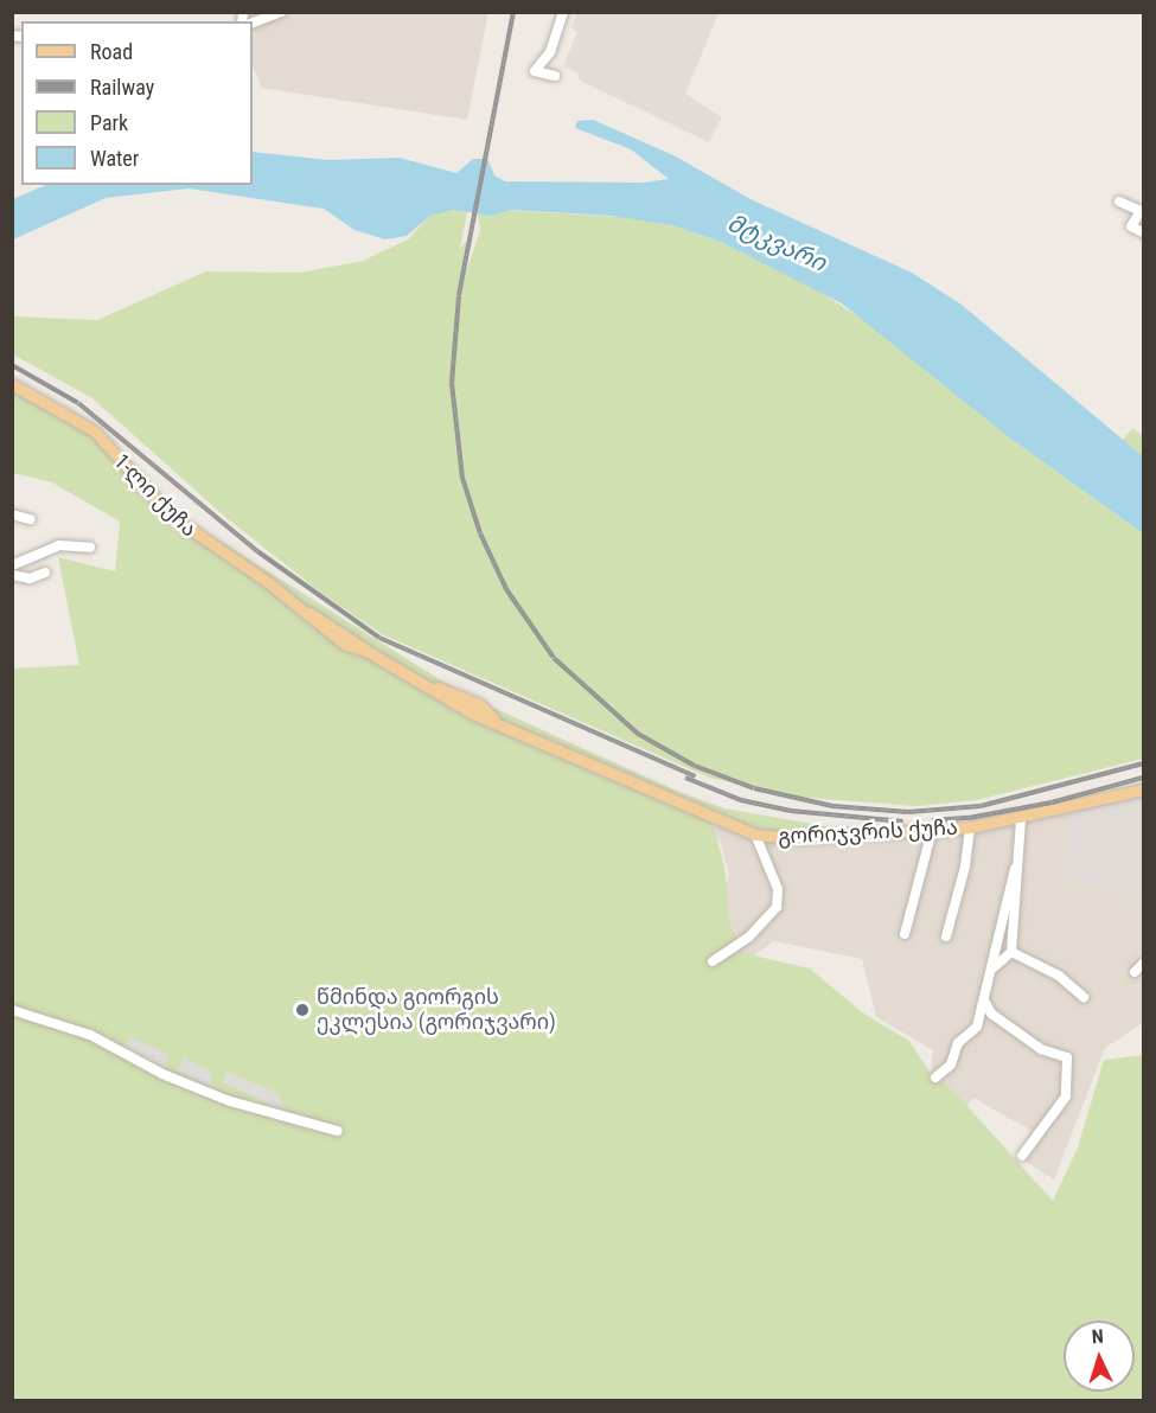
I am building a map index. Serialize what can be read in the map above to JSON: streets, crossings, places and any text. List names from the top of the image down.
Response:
{
  "streets": {
    "main road": ["1-ლი ქუჩა", "გორიჯვრის ქუჩა"]
  },
  "crossings": [
    ["1-ლი ქუჩა", "გორიჯვრის ქუჩა"]
  ],
  "water": ["მტკვარი"],
  "places": ["წმინდა გიორგის ეკლესია (გორიჯვარი)"],
  "legend": [
    "Road",
    "Railway",
    "Park",
    "Water"
  ],
  "north": "top"
}
